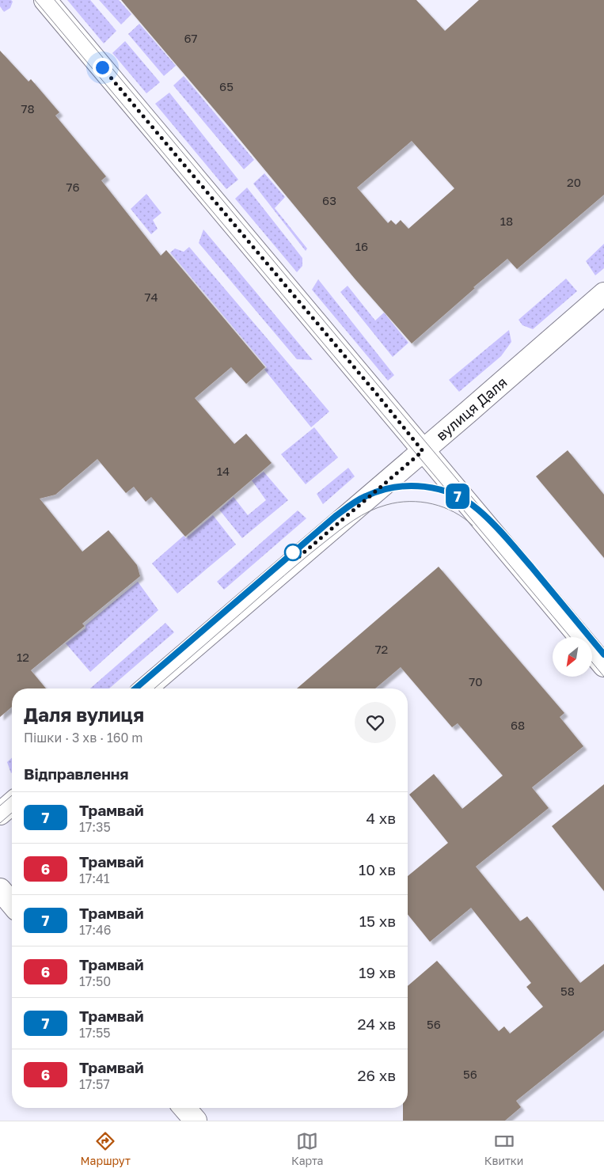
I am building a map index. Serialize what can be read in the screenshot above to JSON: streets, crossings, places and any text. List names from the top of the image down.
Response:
{
  "streets": {
    "street": ["вулиця Даля"]
  },
  "lines": ["tram line 7"],
  "house_numbers": [
    "67",
    "65",
    "78",
    "20",
    "76",
    "63",
    "18",
    "16",
    "74",
    "14",
    "72",
    "12",
    "70",
    "68",
    "58",
    "56",
    "56"
  ],
  "north": "bottom left",
  "page": {
    "on_map": "7",
    "heading": [
      ["Даля вулиця", "Пішки · 3 хв · 160 m"],
      "Відправлення"
    ],
    "list": [
      {
        "mark": "7",
        "name": "Трамвай",
        "note": "17:35",
        "value": "4 хв"
      },
      {
        "mark": "6",
        "name": "Трамвай",
        "note": "17:41",
        "value": "10 хв"
      },
      {
        "mark": "7",
        "name": "Трамвай",
        "note": "17:46",
        "value": "15 хв"
      },
      {
        "mark": "6",
        "name": "Трамвай",
        "note": "17:50",
        "value": "19 хв"
      },
      {
        "mark": "7",
        "name": "Трамвай",
        "note": "17:55",
        "value": "24 хв"
      },
      {
        "mark": "6",
        "name": "Трамвай",
        "note": "17:57",
        "value": "26 хв"
      }
    ],
    "tabs": ["Маршрут", "Карта", "Квитки"]
  }
}
